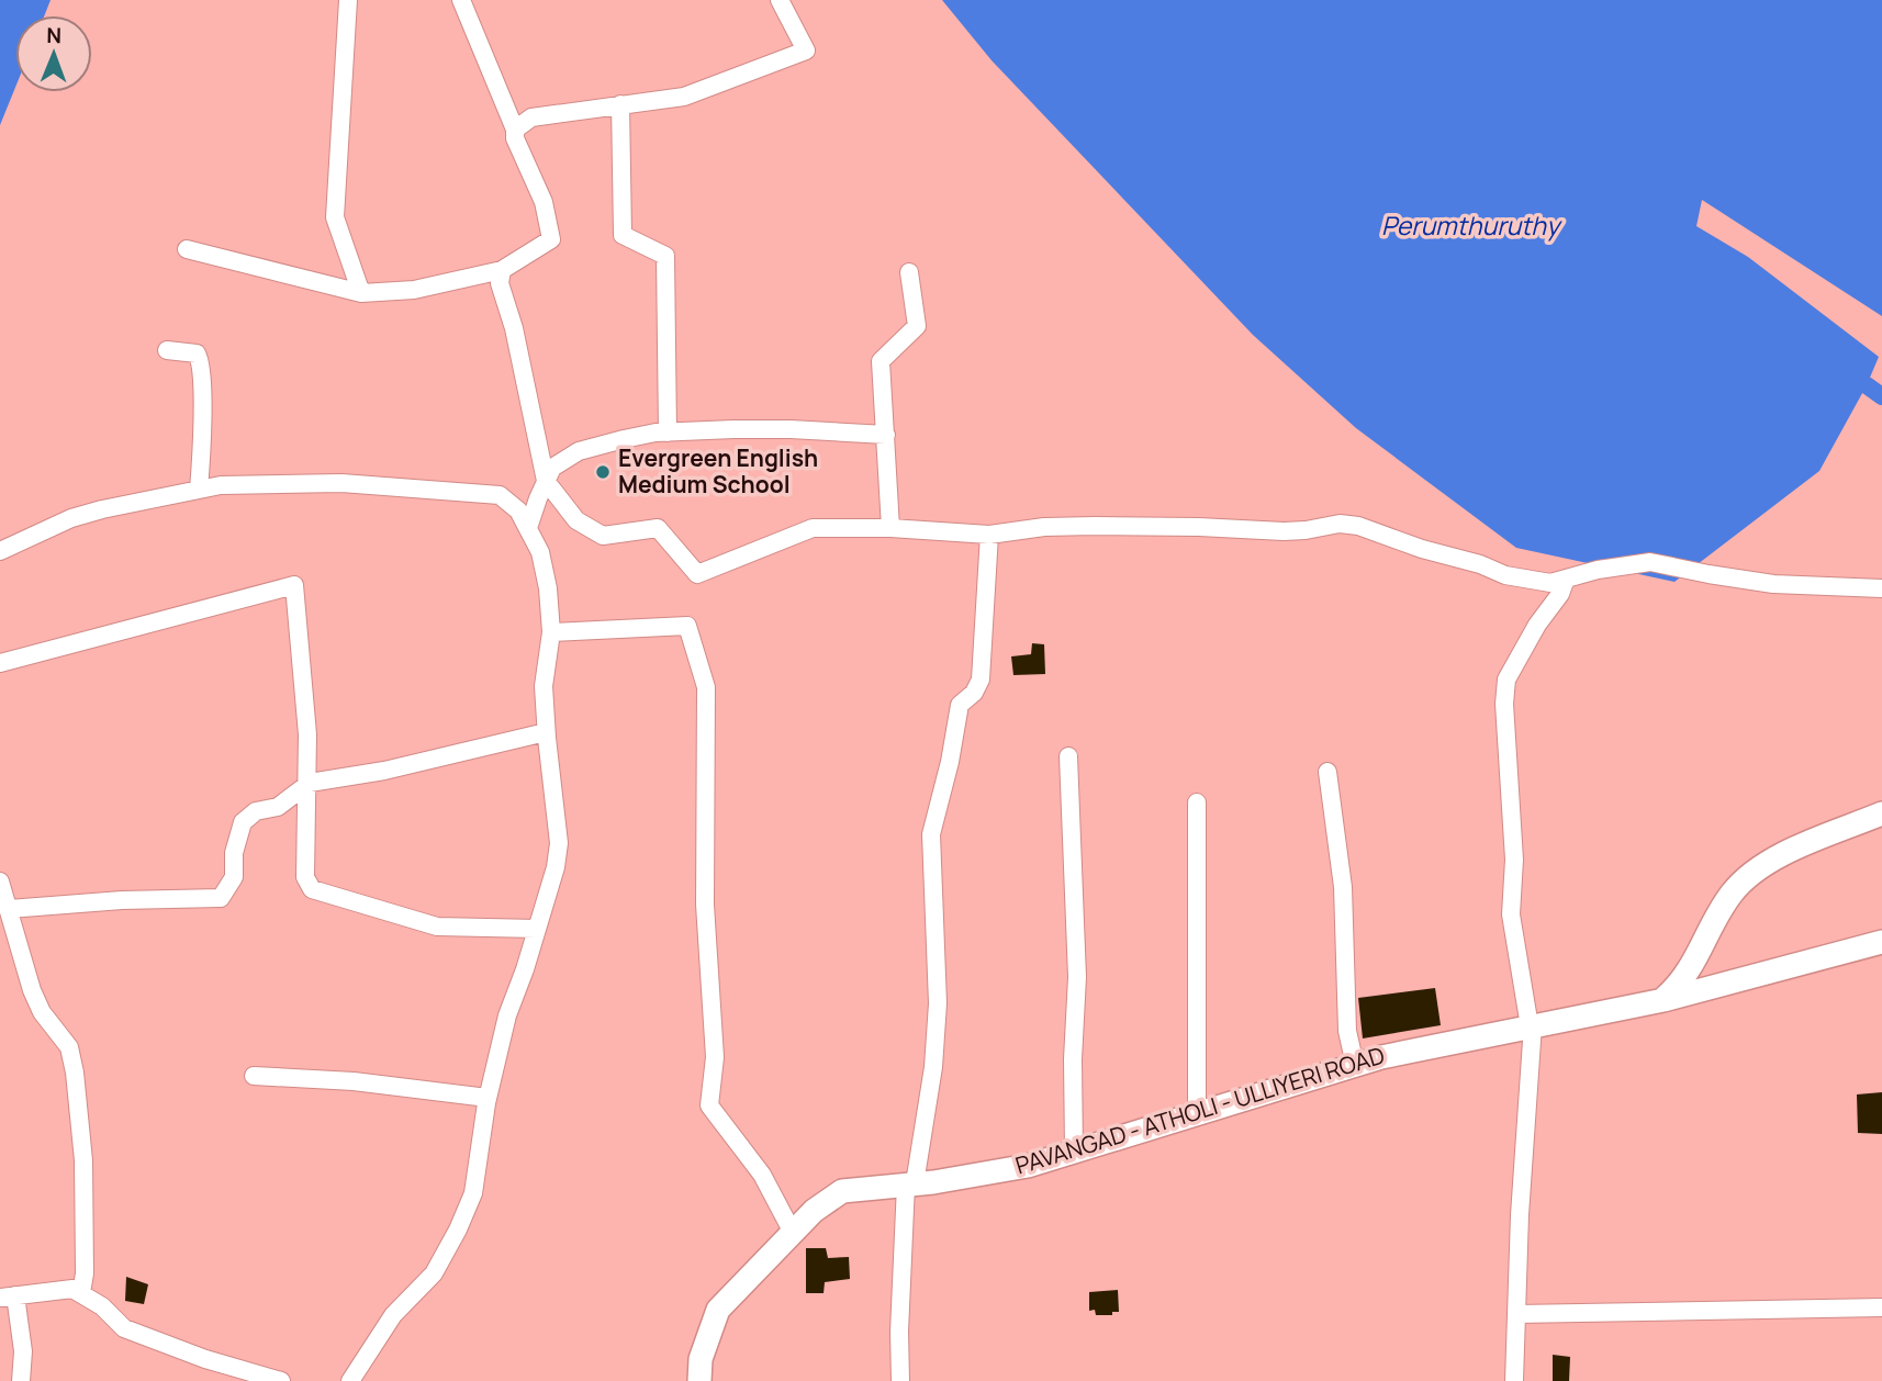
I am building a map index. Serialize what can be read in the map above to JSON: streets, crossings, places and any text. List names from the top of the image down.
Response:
{
  "streets": {
    "main road": ["PAVANGAD - ATHOLI - ULLIYERI ROAD"]
  },
  "water": ["Perumthuruthy"],
  "places": ["Evergreen English Medium School"],
  "north": "top"
}
